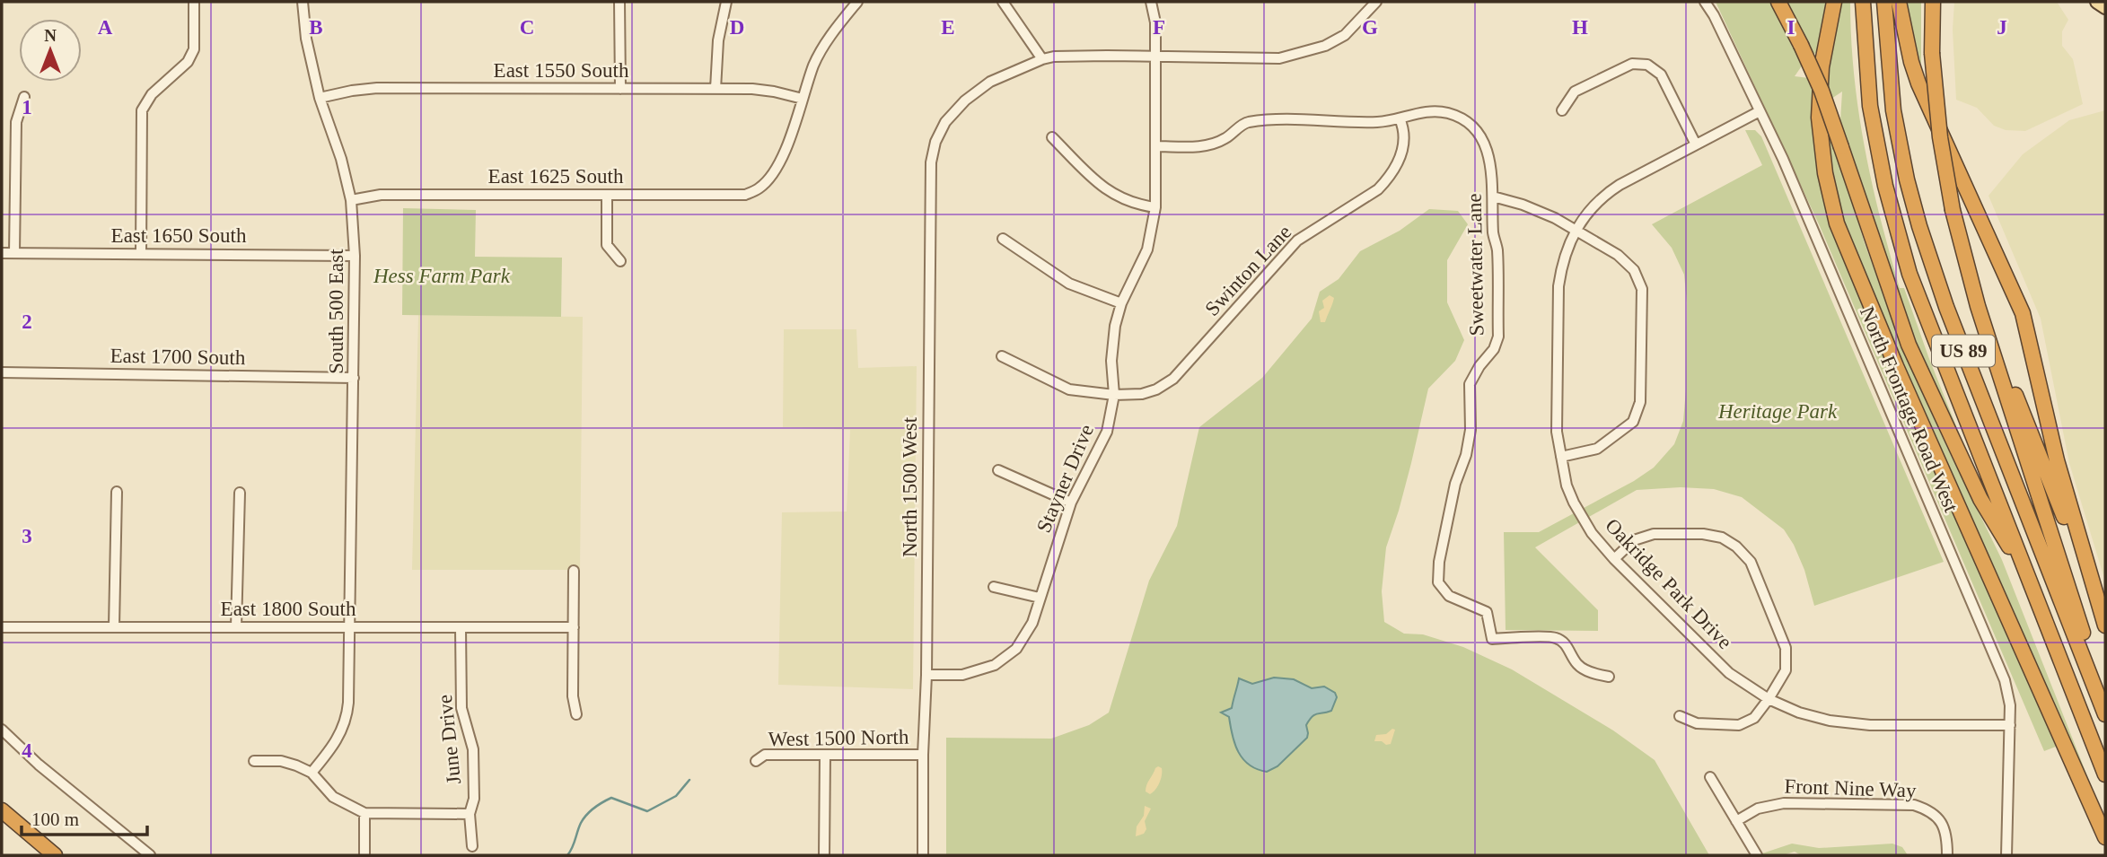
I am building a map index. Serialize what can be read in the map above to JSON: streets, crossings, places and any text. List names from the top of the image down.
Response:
{
  "streets": {
    "highway": ["US 89"],
    "street": [
      "East 1550 South",
      "East 1625 South",
      "East 1650 South",
      "Sweetwater Lane",
      "Swinton Lane",
      "South 500 East",
      "East 1700 South",
      "North Frontage Road West",
      "Stayner Drive",
      "North 1500 West",
      "Oakridge Park Drive",
      "East 1800 South",
      "West 1500 North",
      "June Drive",
      "Front Nine Way"
    ]
  },
  "crossings": [
    ["East 1550 South", "East 1625 South"],
    ["East 1550 South", "South 500 East"],
    ["East 1625 South", "South 500 East"],
    ["East 1650 South", "South 500 East"],
    ["Sweetwater Lane", "Swinton Lane"],
    ["Sweetwater Lane", "Stayner Drive"],
    ["Swinton Lane", "Stayner Drive"],
    ["South 500 East", "East 1700 South"],
    ["South 500 East", "East 1800 South"],
    ["North Frontage Road West", "Oakridge Park Drive"],
    ["Stayner Drive", "North 1500 West"],
    ["North 1500 West", "West 1500 North"],
    ["East 1800 South", "June Drive"]
  ],
  "parks": ["Hess Farm Park", "Heritage Park"],
  "scale_bar": "100 m",
  "north": "top",
  "grid": {
    "columns": [
      "A",
      "B",
      "C",
      "D",
      "E",
      "F",
      "G",
      "H",
      "I",
      "J"
    ],
    "rows": [
      "1",
      "2",
      "3",
      "4"
    ]
  }
}
